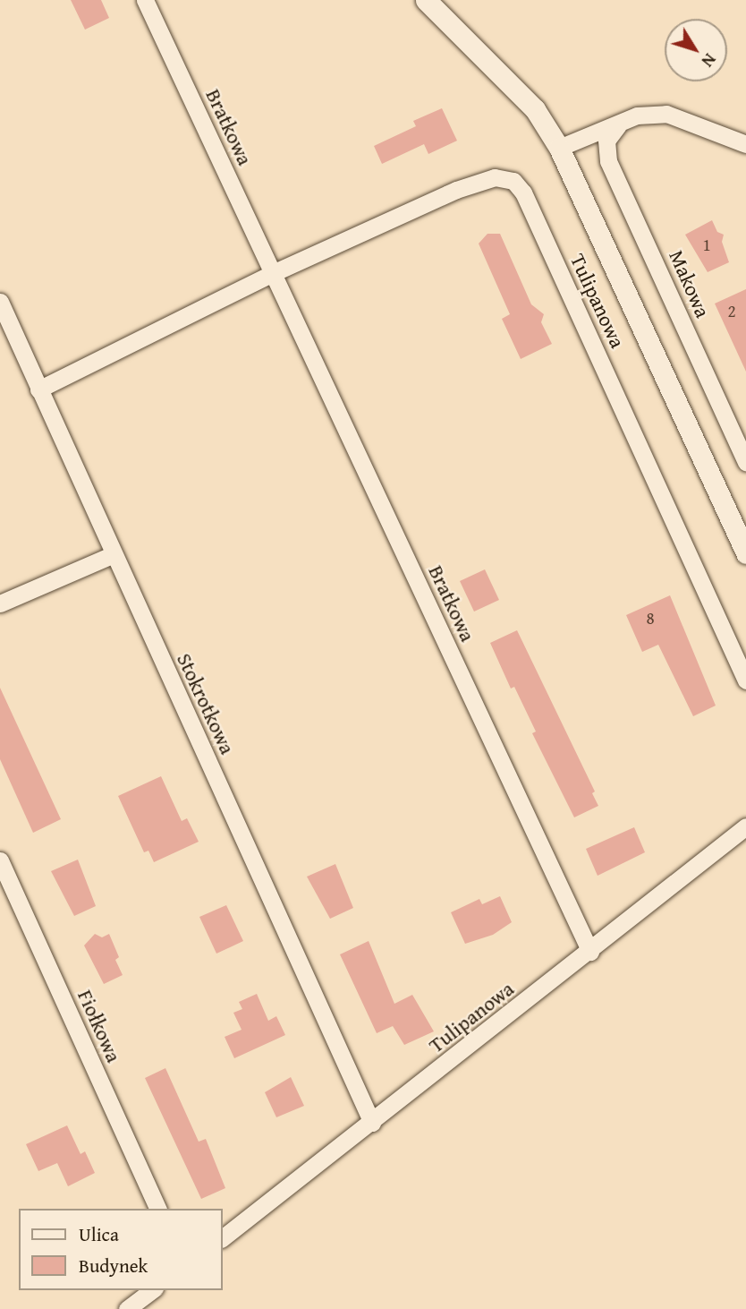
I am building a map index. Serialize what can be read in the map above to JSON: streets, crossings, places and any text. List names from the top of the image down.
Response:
{
  "streets": {
    "street": [
      "Bratkowa",
      "Makowa",
      "Tulipanowa",
      "Stokrotkowa",
      "Fiołkowa"
    ]
  },
  "crossings": [
    ["Bratkowa", "Tulipanowa"],
    ["Tulipanowa", "Stokrotkowa"]
  ],
  "house_numbers": ["1", "2", "8"],
  "legend": ["Ulica", "Budynek"],
  "north": "bottom right"
}
